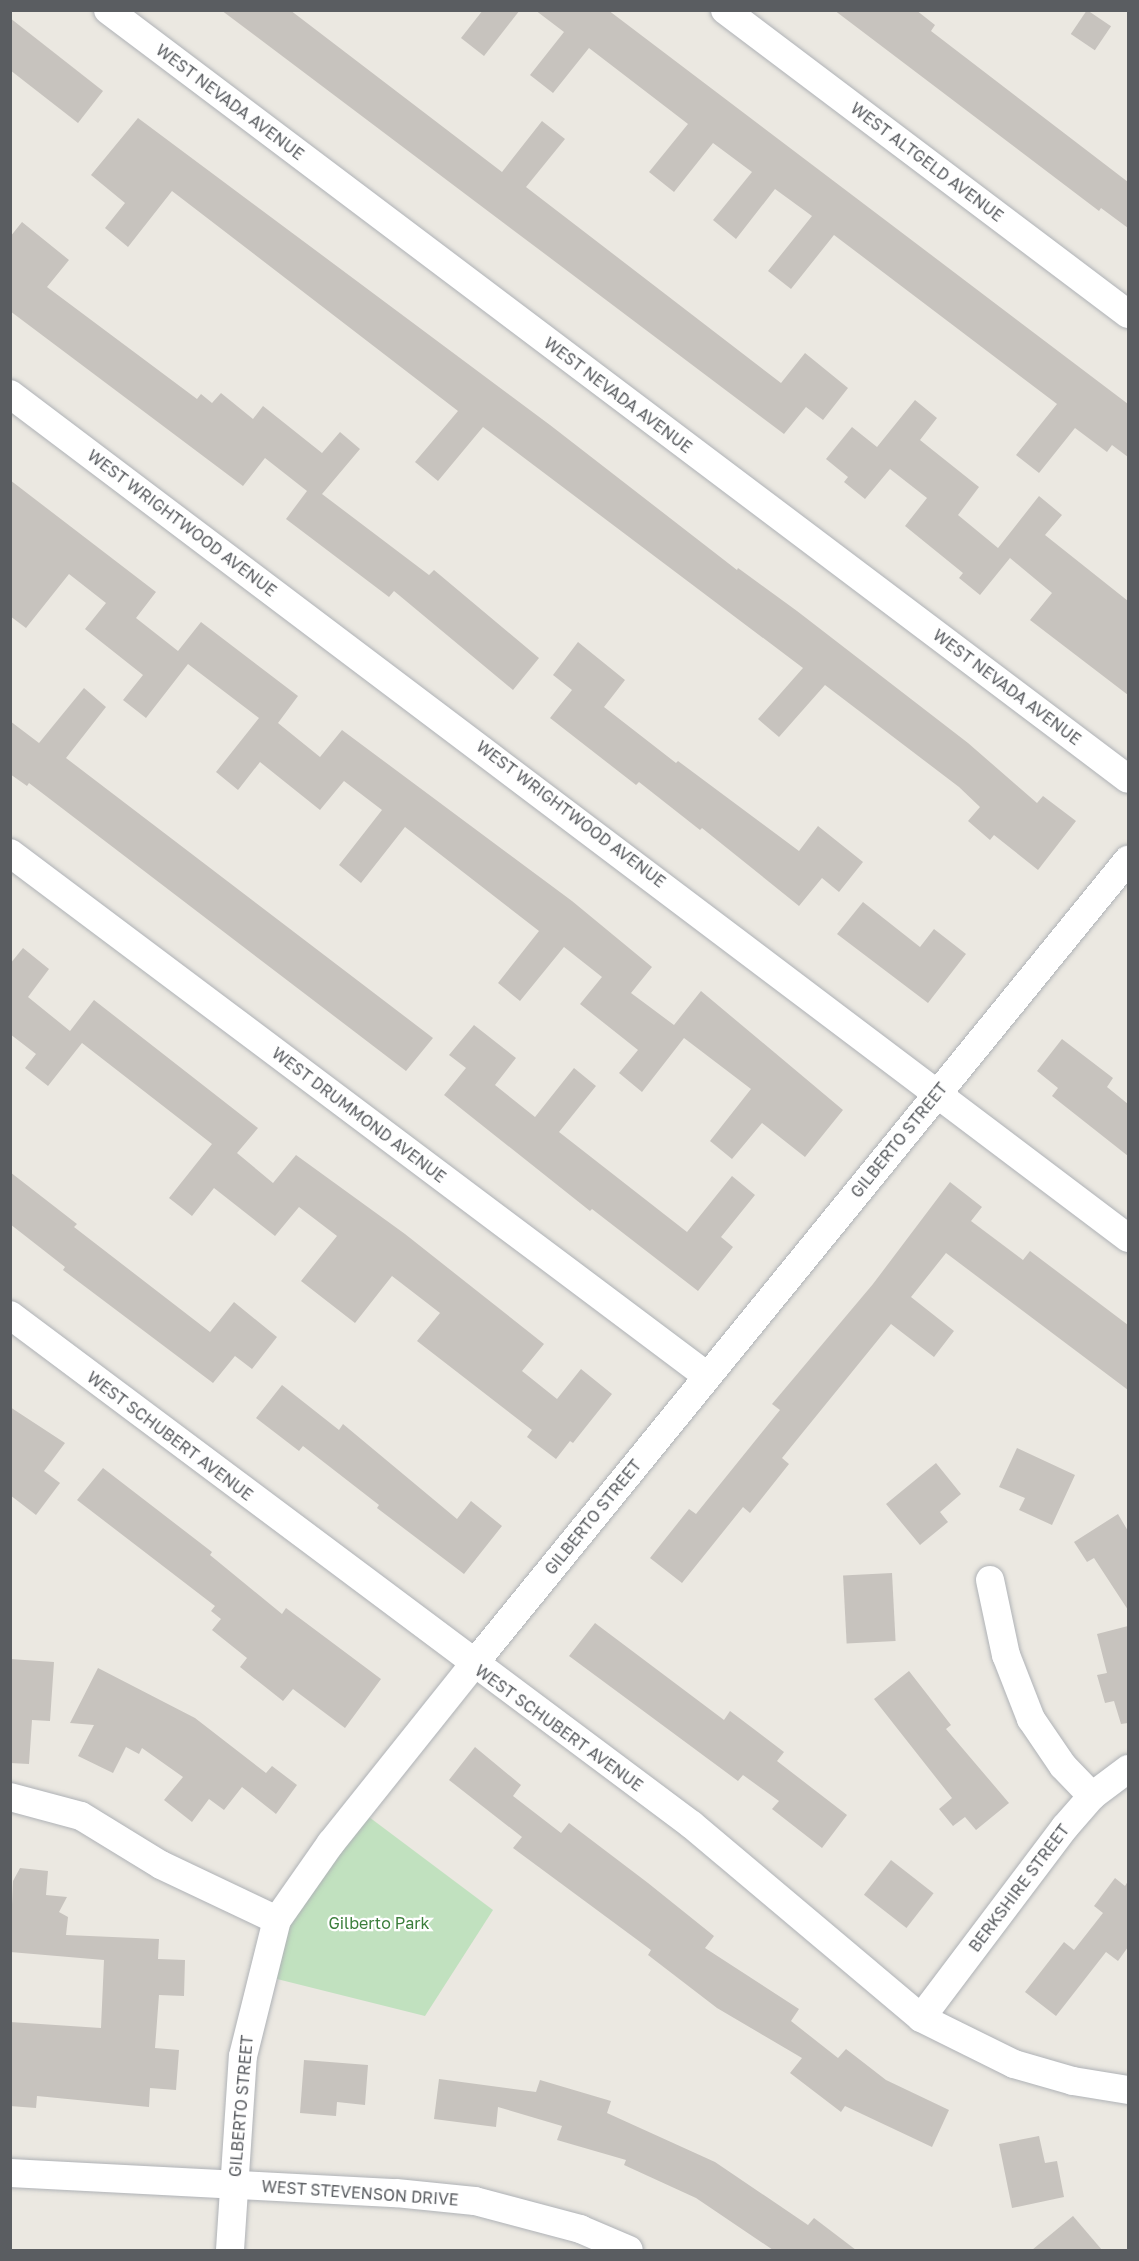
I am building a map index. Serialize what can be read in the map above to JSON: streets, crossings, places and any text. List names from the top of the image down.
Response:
{
  "streets": {
    "street": [
      "WEST NEVADA AVENUE",
      "WEST ALTGELD AVENUE",
      "WEST WRIGHTWOOD AVENUE",
      "WEST DRUMMOND AVENUE",
      "GILBERTO STREET",
      "WEST SCHUBERT AVENUE",
      "BERKSHIRE STREET",
      "WEST STEVENSON DRIVE"
    ]
  },
  "crossings": [
    ["WEST WRIGHTWOOD AVENUE", "GILBERTO STREET"],
    ["WEST DRUMMOND AVENUE", "GILBERTO STREET"],
    ["GILBERTO STREET", "WEST SCHUBERT AVENUE"],
    ["GILBERTO STREET", "WEST STEVENSON DRIVE"],
    ["WEST SCHUBERT AVENUE", "BERKSHIRE STREET"]
  ],
  "parks": ["Gilberto Park"]
}
